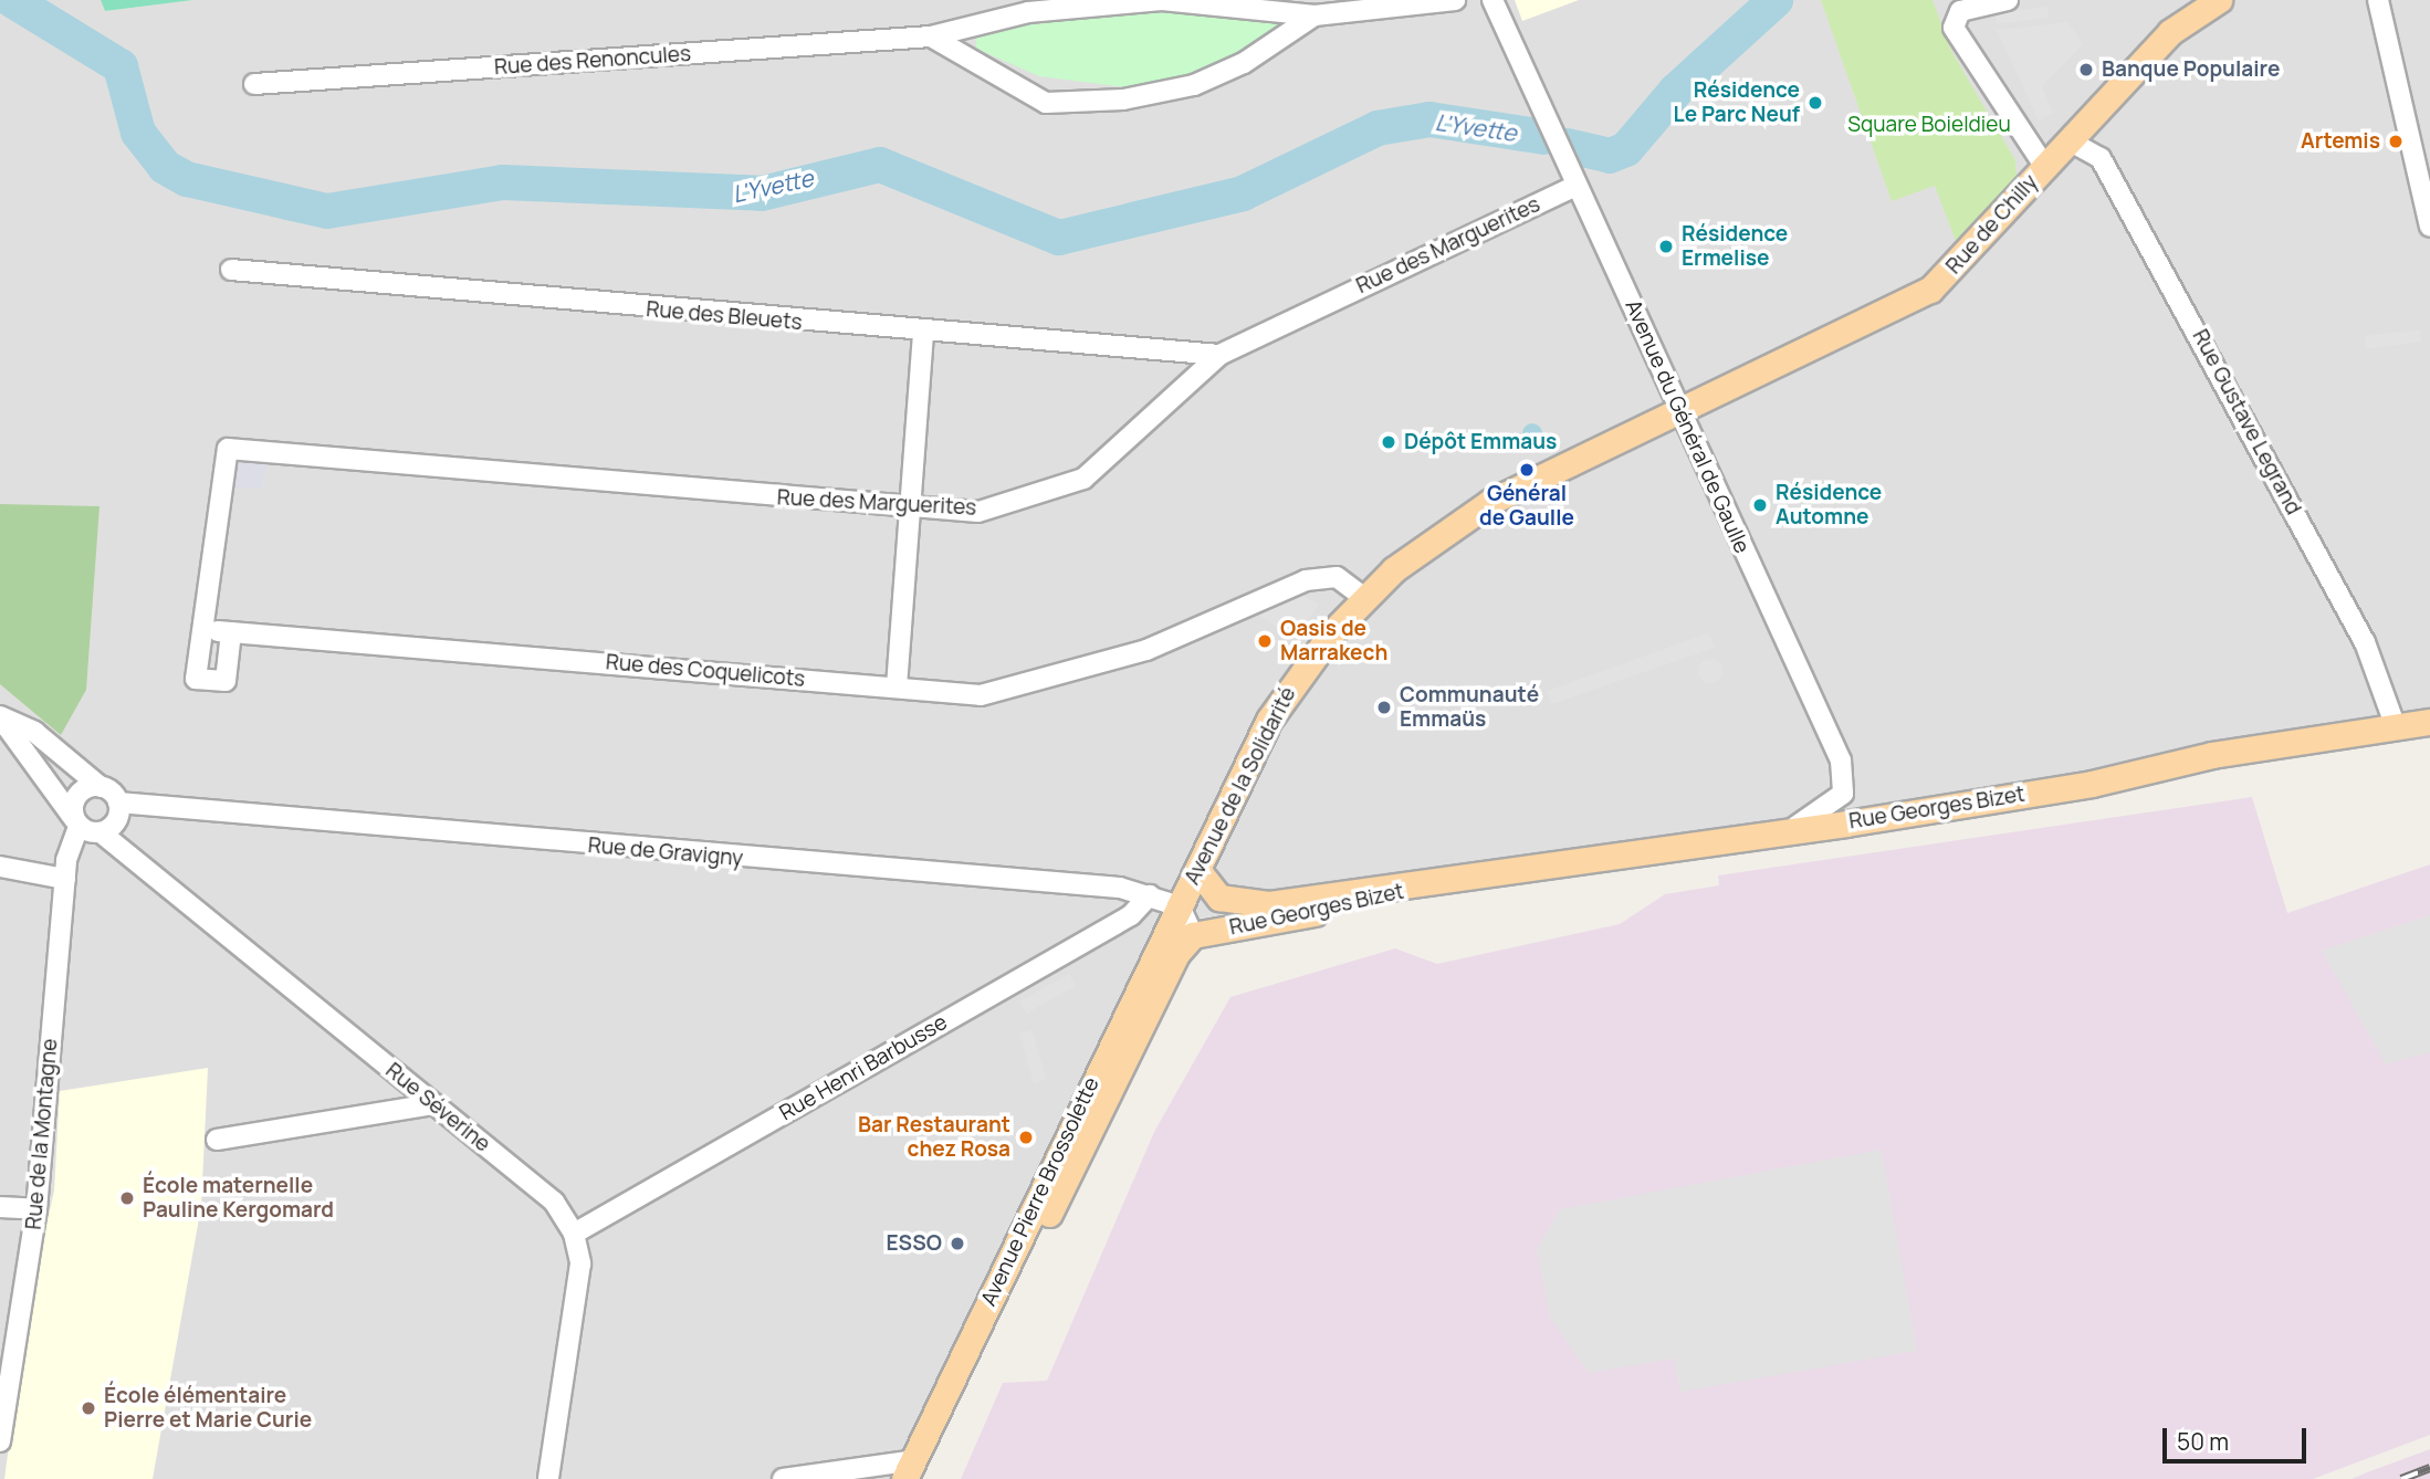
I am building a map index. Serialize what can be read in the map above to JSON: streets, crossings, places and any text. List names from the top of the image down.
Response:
{
  "streets": {
    "main road": [
      "Rue de Chilly",
      "Avenue de la Solidarité",
      "Rue Georges Bizet",
      "Avenue Pierre Brossolette"
    ],
    "street": [
      "Rue des Renoncules",
      "Rue des Marguerites",
      "Rue des Bleuets",
      "Rue Gustave Legrand",
      "Avenue du Général de Gaulle",
      "Rue des Coquelicots",
      "Rue de Gravigny",
      "Rue Henri Barbusse",
      "Rue Séverine",
      "Rue de la Montagne"
    ]
  },
  "crossings": [
    ["Rue de Chilly", "Rue Gustave Legrand"],
    ["Rue de Chilly", "Avenue du Général de Gaulle"],
    ["Rue de Chilly", "Avenue de la Solidarité"],
    ["Rue des Marguerites", "Rue des Bleuets"],
    ["Rue des Marguerites", "Avenue du Général de Gaulle"],
    ["Rue des Marguerites", "Rue des Coquelicots"],
    ["Rue Gustave Legrand", "Rue Georges Bizet"],
    ["Avenue du Général de Gaulle", "Avenue de la Solidarité"],
    ["Avenue du Général de Gaulle", "Rue Georges Bizet"],
    ["Rue des Coquelicots", "Avenue de la Solidarité"],
    ["Avenue de la Solidarité", "Rue Georges Bizet"],
    ["Avenue de la Solidarité", "Rue de Gravigny"],
    ["Avenue de la Solidarité", "Avenue Pierre Brossolette"],
    ["Rue Georges Bizet", "Avenue Pierre Brossolette"],
    ["Rue de Gravigny", "Rue Henri Barbusse"],
    ["Rue de Gravigny", "Rue Séverine"],
    ["Rue de Gravigny", "Rue de la Montagne"],
    ["Rue de Gravigny", "Avenue Pierre Brossolette"],
    ["Rue Henri Barbusse", "Rue Séverine"],
    ["Rue Séverine", "Rue de la Montagne"]
  ],
  "water": ["L'Yvette"],
  "parks": ["Square Boieldieu"],
  "places": [
    "Banque Populaire",
    "Résidence Le Parc Neuf",
    "Artemis",
    "Résidence Ermelise",
    "Dépôt Emmaus",
    "Général de Gaulle",
    "Résidence Automne",
    "Oasis de Marrakech",
    "Communauté Emmaüs",
    "Bar Restaurant chez Rosa",
    "École maternelle Pauline Kergomard",
    "ESSO",
    "École élémentaire Pierre et Marie Curie"
  ],
  "scale_bar": "50 m"
}
